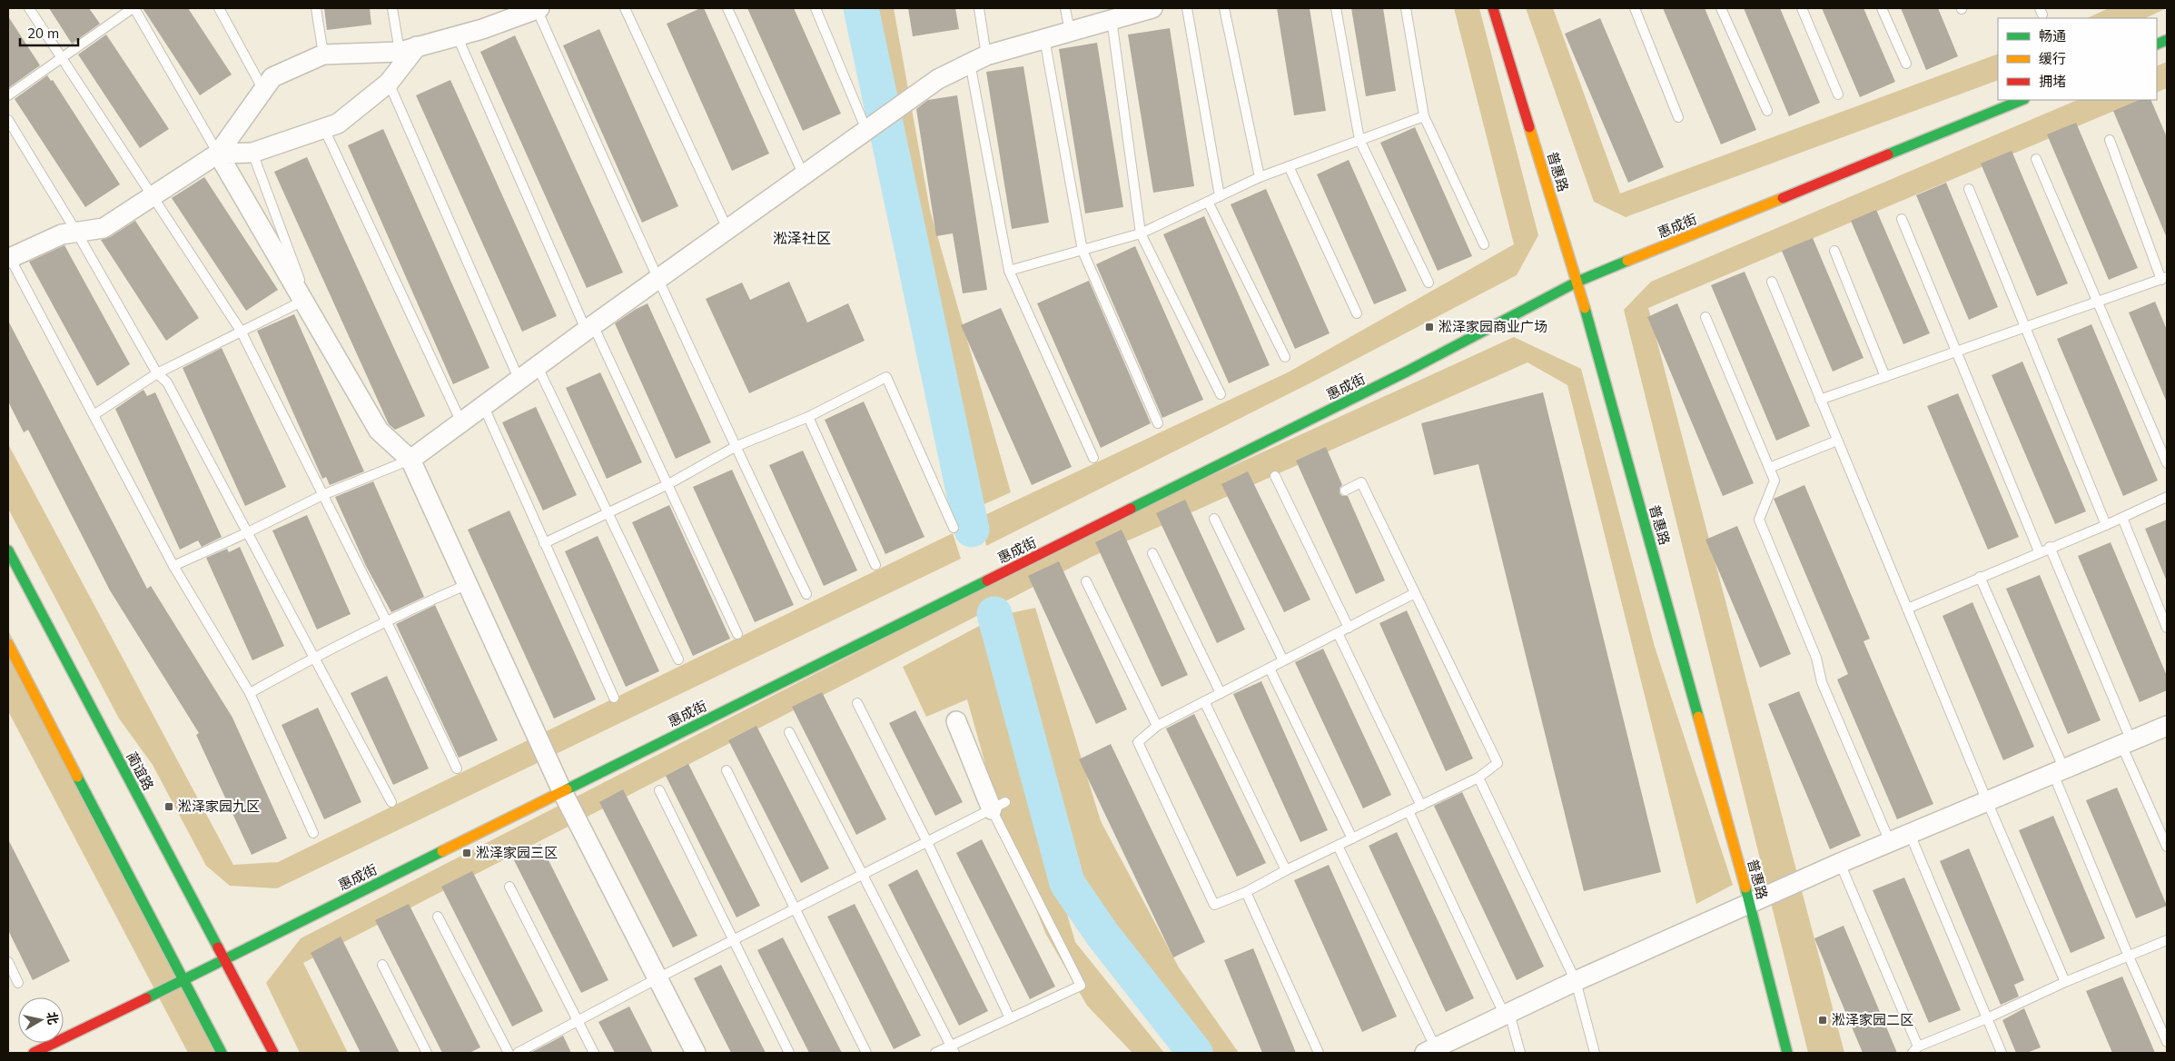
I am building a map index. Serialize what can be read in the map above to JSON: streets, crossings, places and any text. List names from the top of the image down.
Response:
{
  "streets": {
    "street": ["普惠路", "惠成街", "蔺谊路"]
  },
  "crossings": [
    ["普惠路", "惠成街"],
    ["惠成街", "蔺谊路"]
  ],
  "districts": ["淞泽社区"],
  "places": {
    "transit": [
      "淞泽家园商业广场",
      "淞泽家园九区",
      "淞泽家园三区",
      "淞泽家园二区"
    ]
  },
  "legend": ["畅通", "缓行", "拥堵"],
  "scale_bar": "20 m",
  "north": "right"
}
